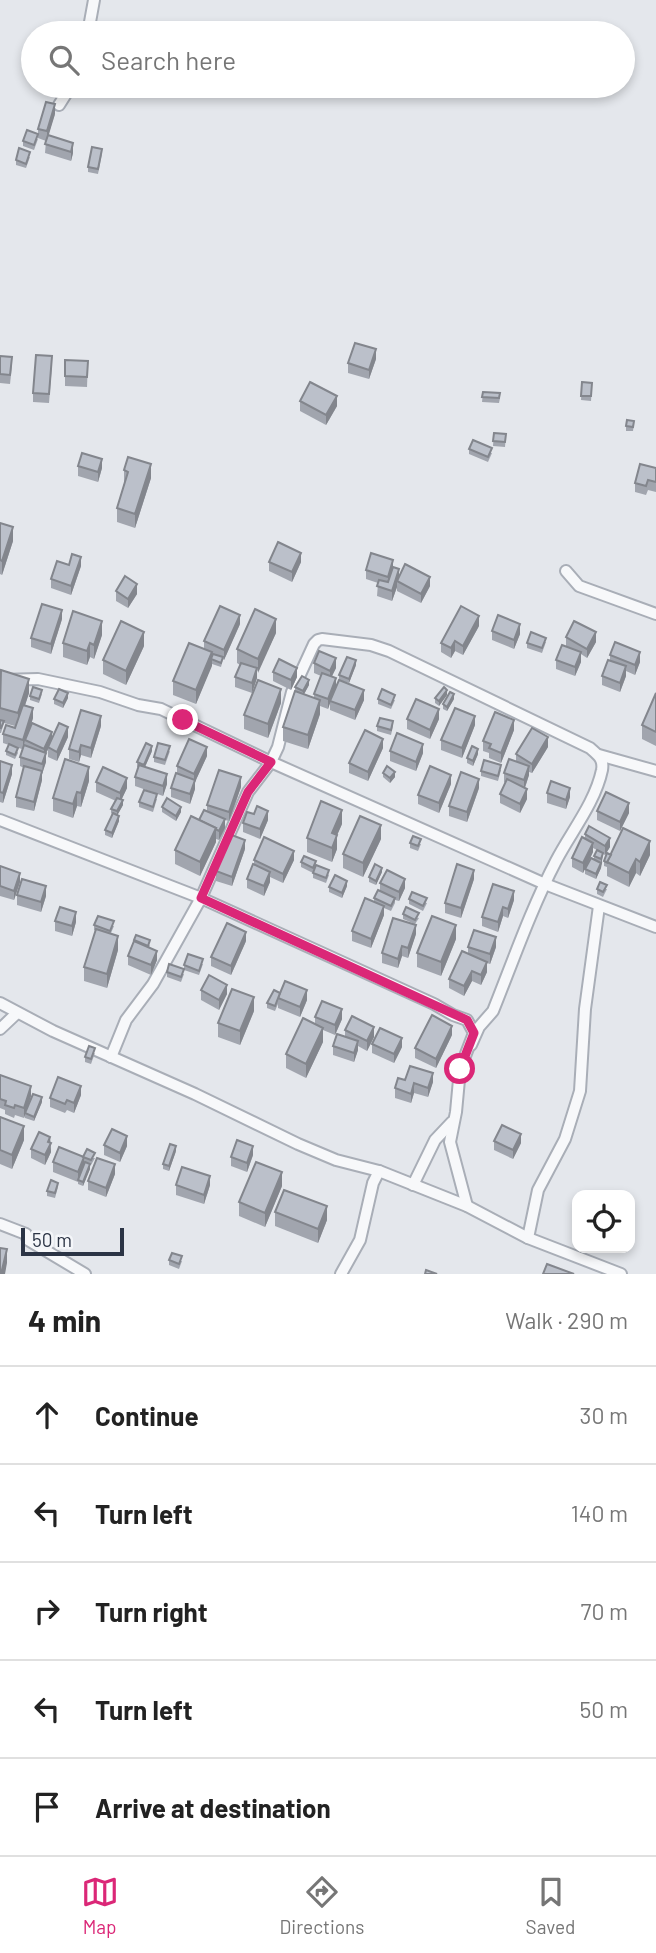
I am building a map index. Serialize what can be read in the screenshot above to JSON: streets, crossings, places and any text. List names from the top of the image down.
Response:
{
  "scale_bar": "50 m",
  "page": {
    "search": "Search here",
    "scale": "50 m",
    "heading": ["4 min", "Walk · 290 m"],
    "list": [
      ["Continue", "30 m"],
      ["Turn left", "140 m"],
      ["Turn right", "70 m"],
      ["Turn left", "50 m"],
      "Arrive at destination"
    ],
    "nav": ["Map", "Directions", "Saved"]
  }
}
